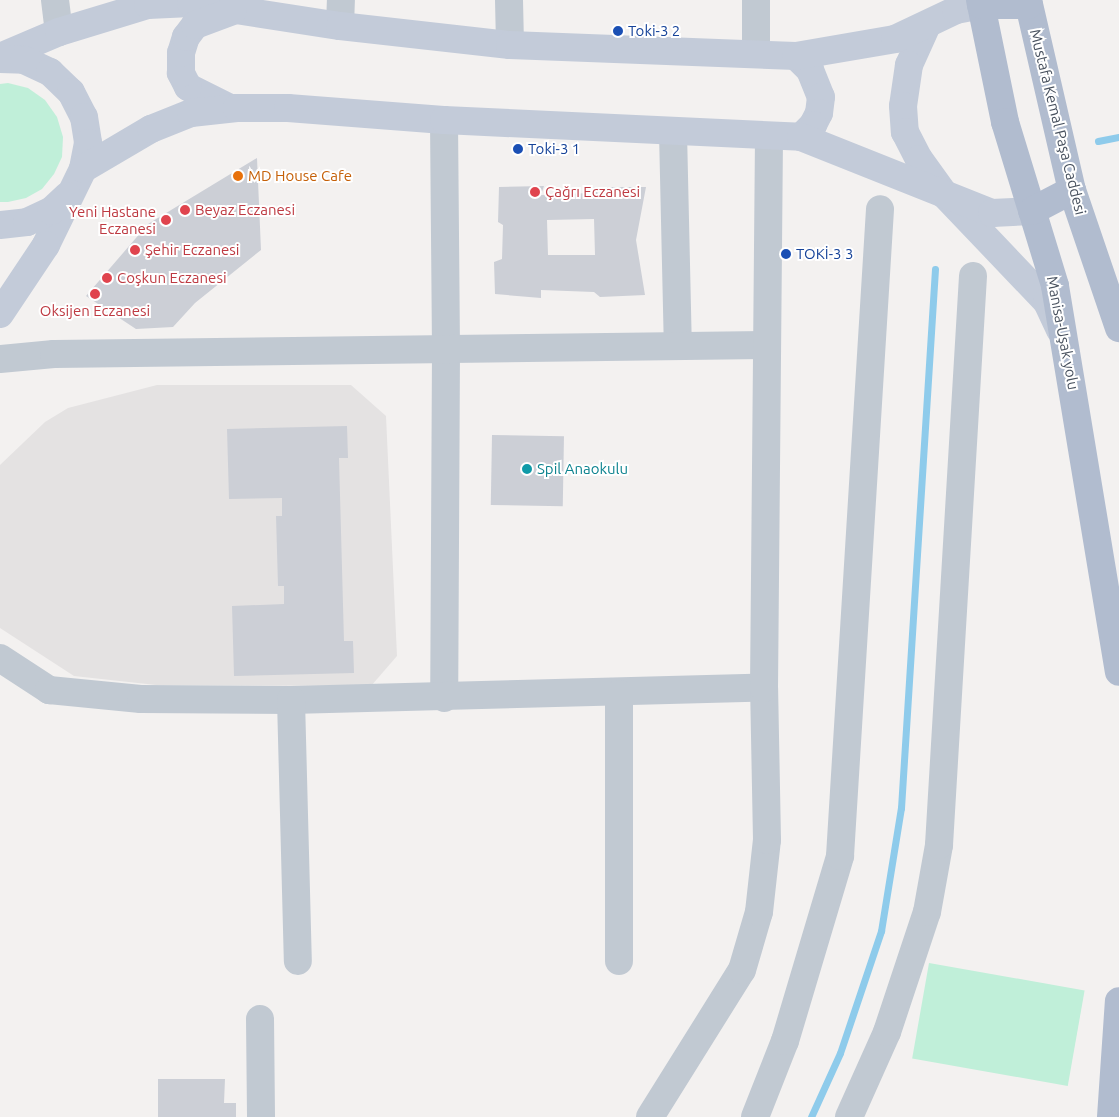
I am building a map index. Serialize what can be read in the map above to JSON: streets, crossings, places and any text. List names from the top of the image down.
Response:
{
  "streets": {
    "main road": ["Mustafa Kemal Paşa Caddesi", "Manisa-Uşak yolu"]
  },
  "places": [
    "Toki-3 2",
    "Toki-3 1",
    "MD House Cafe",
    "Çağrı Eczanesi",
    "Beyaz Eczanesi",
    "Yeni Hastane Eczanesi",
    "Şehir Eczanesi",
    "TOKİ-3 3",
    "Coşkun Eczanesi",
    "Oksijen Eczanesi",
    "Spil Anaokulu"
  ]
}
